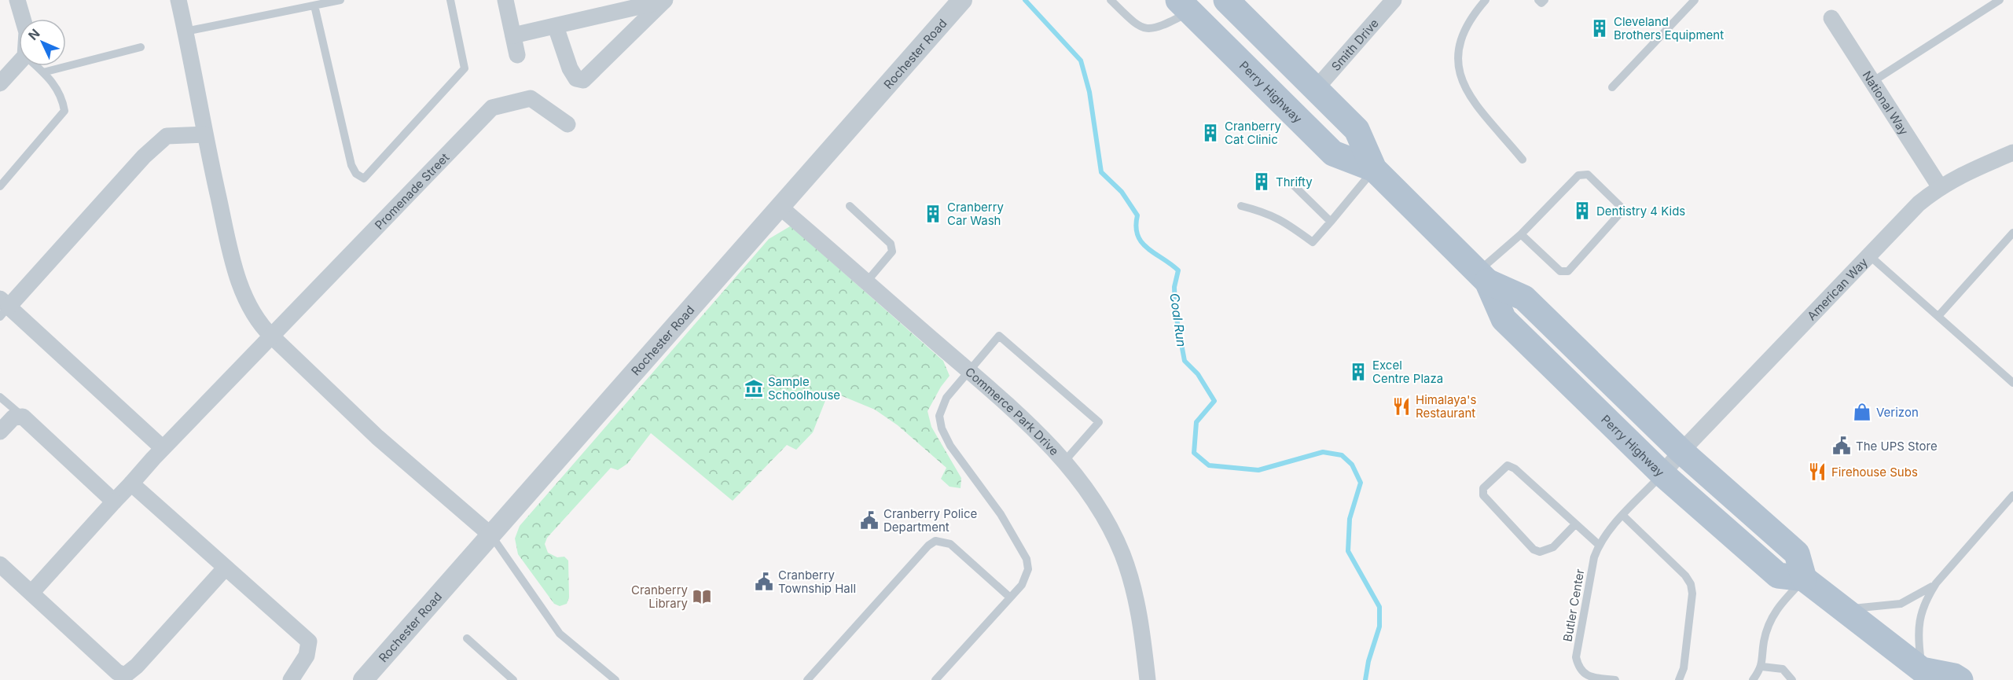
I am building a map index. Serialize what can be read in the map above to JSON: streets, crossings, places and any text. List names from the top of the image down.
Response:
{
  "streets": {
    "main road": ["Perry Highway"],
    "street": [
      "Smith Drive",
      "Rochester Road",
      "National Way",
      "Promenade Street",
      "American Way",
      "Commerce Park Drive"
    ],
    "lane": ["Butler Center"]
  },
  "crossings": [
    ["Smith Drive", "Perry Highway"],
    ["Rochester Road", "Commerce Park Drive"],
    ["Perry Highway", "American Way"],
    ["Perry Highway", "Butler Center"],
    ["National Way", "American Way"],
    ["American Way", "Butler Center"]
  ],
  "water": ["Coal Run"],
  "places": {
    "building": [
      "Cleveland Brothers Equipment",
      "Cranberry Cat Clinic",
      "Thrifty",
      "Dentistry 4 Kids",
      "Cranberry Car Wash",
      "Excel Centre Plaza"
    ],
    "museum": ["Sample Schoolhouse"],
    "restaurant": ["Himalaya's Restaurant", "Firehouse Subs"],
    "shop": ["Verizon"],
    "public building": ["The UPS Store", "Cranberry Police Department", "Cranberry Township Hall"],
    "library": ["Cranberry Library"]
  },
  "north": "top left"
}
